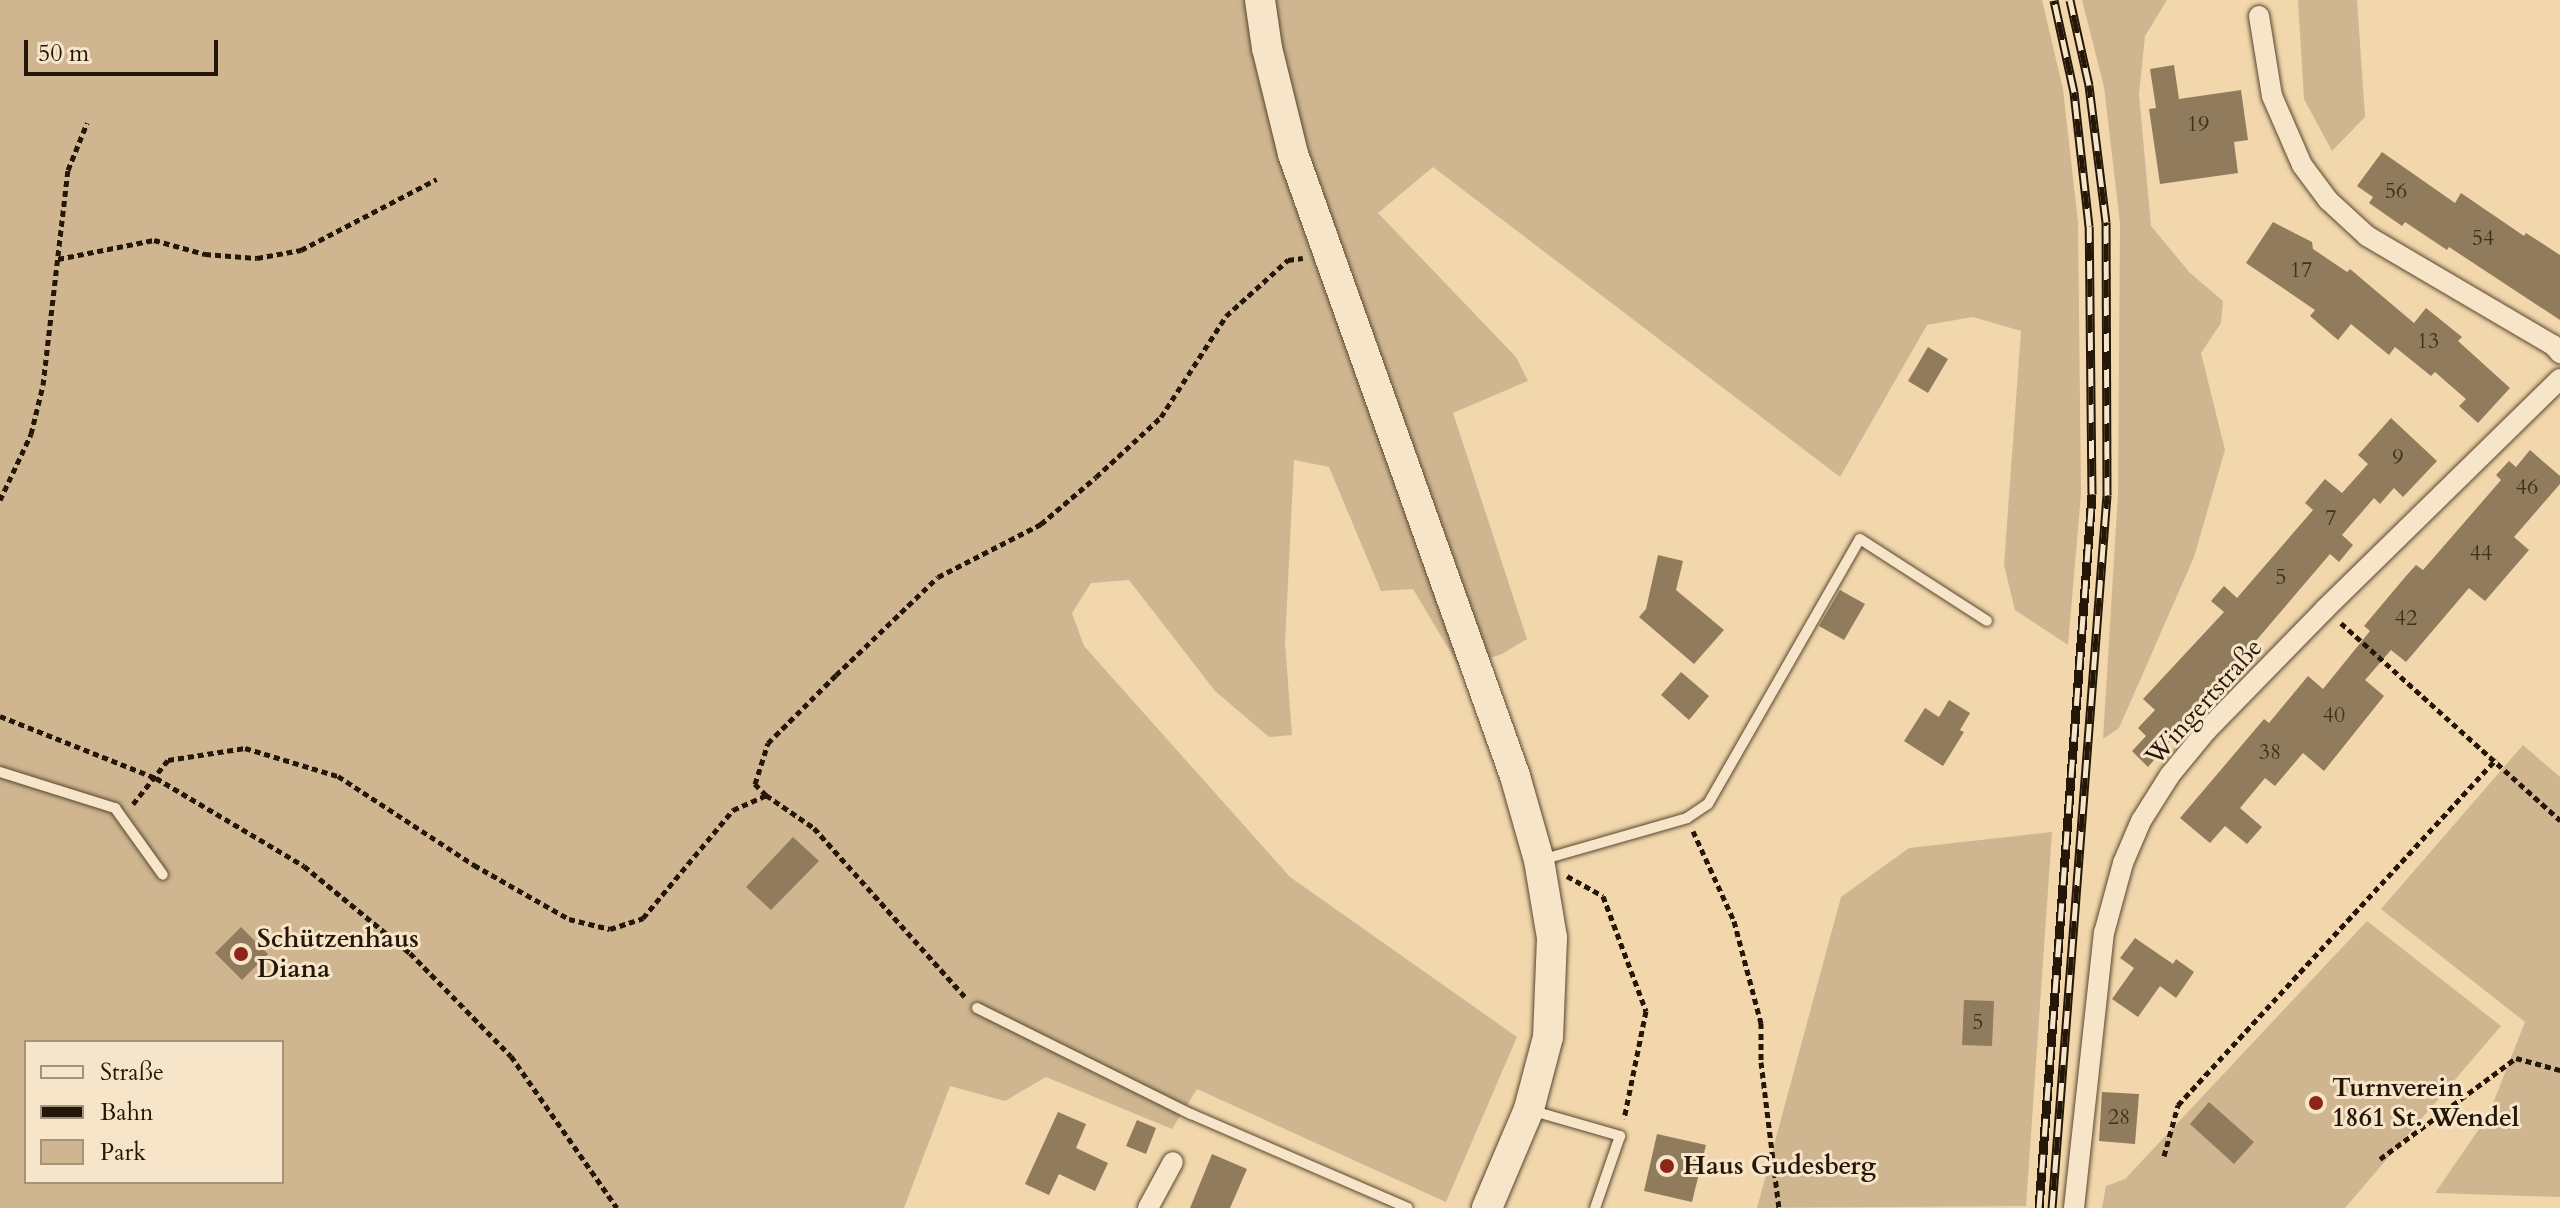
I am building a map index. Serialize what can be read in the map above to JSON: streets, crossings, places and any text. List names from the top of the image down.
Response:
{
  "streets": {
    "street": ["Wingertstraße"]
  },
  "places": ["Schützenhaus Diana", "Turnverein 1861 St. Wendel", "Haus Gudesberg"],
  "house_numbers": [
    "19",
    "56",
    "54",
    "17",
    "13",
    "9",
    "46",
    "7",
    "44",
    "5",
    "42",
    "40",
    "38",
    "5",
    "28"
  ],
  "legend": ["Straße", "Bahn", "Park"],
  "scale_bar": "50 m"
}
